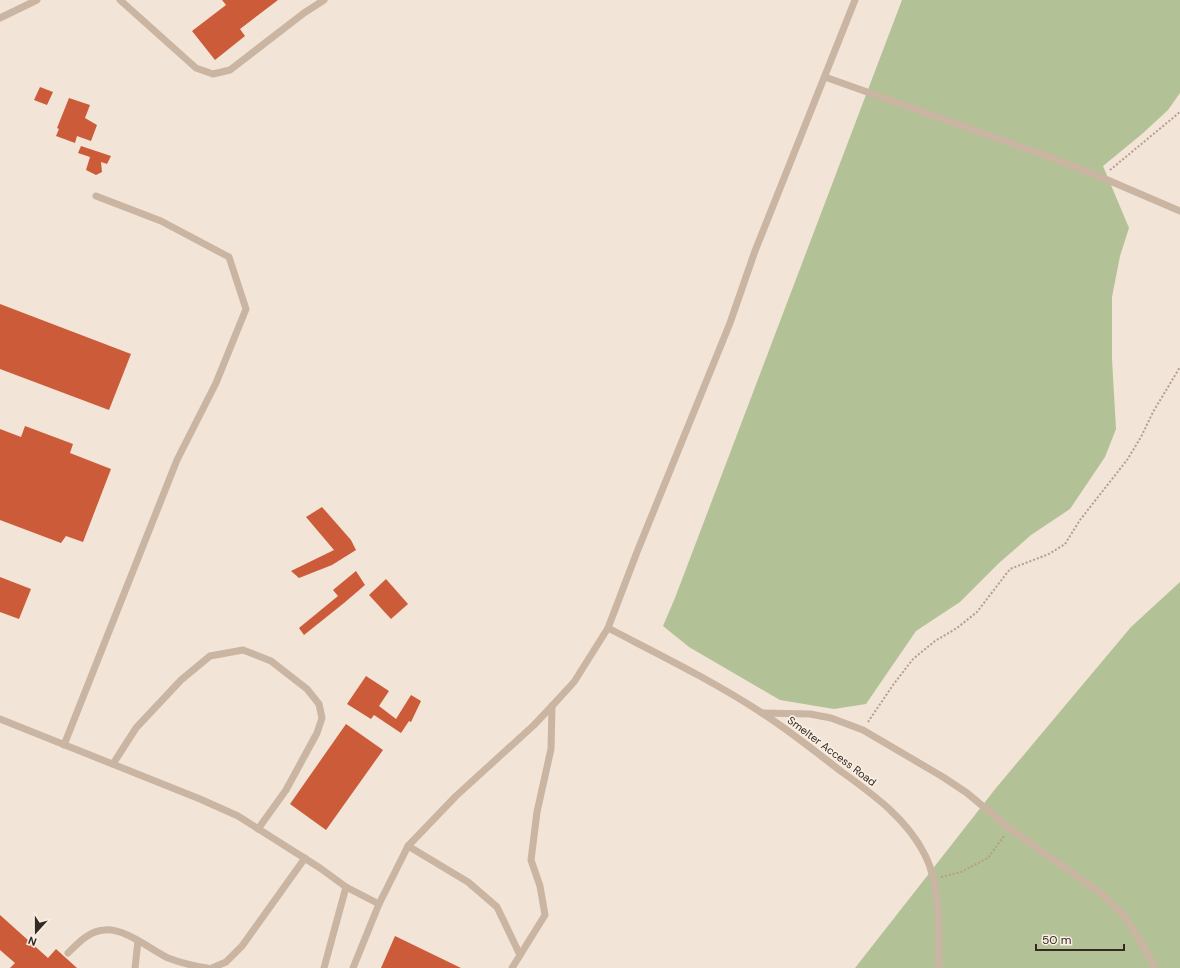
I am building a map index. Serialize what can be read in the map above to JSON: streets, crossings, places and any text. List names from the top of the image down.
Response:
{
  "streets": {
    "lane": ["Smelter Access Road"]
  },
  "scale_bar": "50 m",
  "north": "bottom"
}
